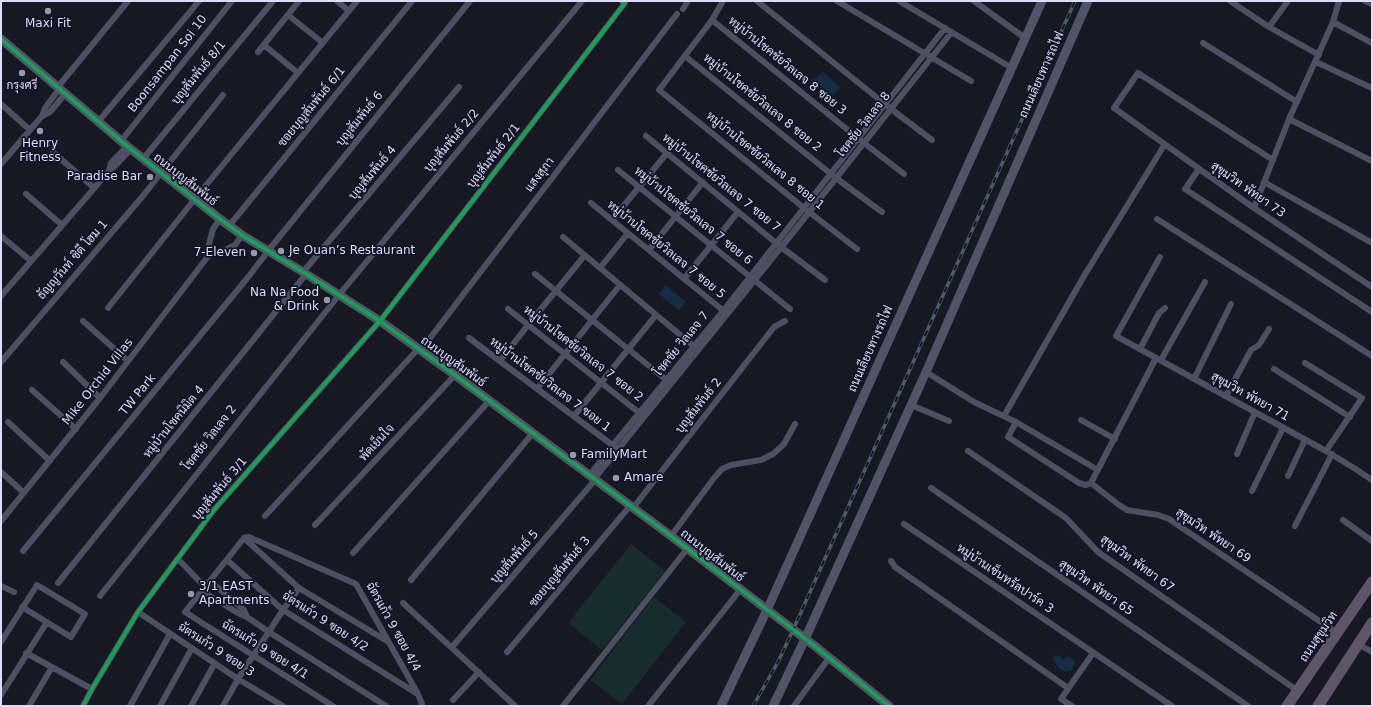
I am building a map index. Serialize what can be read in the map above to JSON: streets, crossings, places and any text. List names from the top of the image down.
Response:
{
  "streets": {
    "highway": ["ถนนสุขุมวิท"],
    "street": [
      "Boonsampan Soi 10",
      "หมู่บ้านโชคชัยวิลเลจ 8 ซอย 3",
      "บุญสัมพันธ์ 8/1",
      "ถนนเลียบทางรถไฟ",
      "หมู่บ้านโชคชัยวิลเลจ 8 ซอย 2",
      "ซอยบุญสัมพันธ์ 6/1",
      "บุญสัมพันธ์ 6",
      "โชคชัย วิลเลจ 8",
      "บุญสัมพันธ์ 2/2",
      "บุญสัมพันธ์ 2/1",
      "หมู่บ้านโชคชัยวิลเลจ 8 ซอย 1",
      "บุญสัมพันธ์ 4",
      "แสงสุภา",
      "ถนนบุญสัมพันธ์",
      "หมู่บ้านโชคชัยวิลเลจ 7 ซอย 7",
      "สุขุมวิท พัทยา 73",
      "หมู่บ้านโชคชัยวิลเลจ 7 ซอย 6",
      "หมู่บ้านโชคชัยวิลเลจ 7 ซอย 5",
      "ธัญญวันท์ ซิตี โฮม 1",
      "โชคชัย วิลเลจ 7",
      "หมู่บ้านโชคชัยวิลเลจ 7 ซอย 2",
      "Mike Orchid Villas",
      "หมู่บ้านโชคชัยวิลเลจ 7 ซอย 1",
      "TW Park",
      "สุขุมวิท พัทยา 71",
      "บุญสัมพันธ์ 2",
      "หมู่บ้านโชคนิมิต 4",
      "โชคชัย วิลเลจ 2",
      "พัดเย็นใจ",
      "บุญสัมพันธ์ 3/1",
      "สุขุมวิท พัทยา 69",
      "บุญสัมพันธ์ 5",
      "สุขุมวิท พัทยา 67",
      "ซอยบุญสัมพันธ์ 3",
      "หมู่บ้านเซ็นทรัลปาร์ค 3",
      "สุขุมวิท พัทยา 65",
      "ฉัตรแก้ว 9 ซอย 4/2",
      "ฉัตรแก้ว 9 ซอย 4/4",
      "ฉัตรแก้ว 9 ซอย 3",
      "ฉัตรแก้ว 9 ซอย 4/1"
    ]
  },
  "crossings": [
    ["Boonsampan Soi 10", "ถนนบุญสัมพันธ์"],
    ["หมู่บ้านโชคชัยวิลเลจ 8 ซอย 3", "โชคชัย วิลเลจ 8"],
    ["บุญสัมพันธ์ 8/1", "ถนนบุญสัมพันธ์"],
    ["ถนนเลียบทางรถไฟ", "ถนนบุญสัมพันธ์"],
    ["หมู่บ้านโชคชัยวิลเลจ 8 ซอย 2", "โชคชัย วิลเลจ 8"],
    ["หมู่บ้านโชคชัยวิลเลจ 8 ซอย 2", "หมู่บ้านโชคชัยวิลเลจ 8 ซอย 1"],
    ["ซอยบุญสัมพันธ์ 6/1", "ถนนบุญสัมพันธ์"],
    ["บุญสัมพันธ์ 6", "ถนนบุญสัมพันธ์"],
    ["บุญสัมพันธ์ 6", "TW Park"],
    ["โชคชัย วิลเลจ 8", "หมู่บ้านโชคชัยวิลเลจ 8 ซอย 1"],
    ["โชคชัย วิลเลจ 8", "โชคชัย วิลเลจ 7"],
    ["บุญสัมพันธ์ 2/2", "ถนนบุญสัมพันธ์"],
    ["บุญสัมพันธ์ 2/2", "โชคชัย วิลเลจ 2"],
    ["บุญสัมพันธ์ 2/1", "ถนนบุญสัมพันธ์"],
    ["บุญสัมพันธ์ 2/1", "บุญสัมพันธ์ 3/1"],
    ["บุญสัมพันธ์ 4", "ถนนบุญสัมพันธ์"],
    ["บุญสัมพันธ์ 4", "หมู่บ้านโชคนิมิต 4"],
    ["แสงสุภา", "ถนนบุญสัมพันธ์"],
    ["ถนนบุญสัมพันธ์", "ธัญญวันท์ ซิตี โฮม 1"],
    ["ถนนบุญสัมพันธ์", "โชคชัย วิลเลจ 7"],
    ["ถนนบุญสัมพันธ์", "TW Park"],
    ["ถนนบุญสัมพันธ์", "บุญสัมพันธ์ 2"],
    ["ถนนบุญสัมพันธ์", "หมู่บ้านโชคนิมิต 4"],
    ["ถนนบุญสัมพันธ์", "โชคชัย วิลเลจ 2"],
    ["ถนนบุญสัมพันธ์", "พัดเย็นใจ"],
    ["ถนนบุญสัมพันธ์", "บุญสัมพันธ์ 3/1"],
    ["ถนนบุญสัมพันธ์", "บุญสัมพันธ์ 5"],
    ["ถนนบุญสัมพันธ์", "ซอยบุญสัมพันธ์ 3"],
    ["หมู่บ้านโชคชัยวิลเลจ 7 ซอย 7", "โชคชัย วิลเลจ 7"],
    ["หมู่บ้านโชคชัยวิลเลจ 7 ซอย 6", "โชคชัย วิลเลจ 7"],
    ["หมู่บ้านโชคชัยวิลเลจ 7 ซอย 5", "โชคชัย วิลเลจ 7"],
    ["โชคชัย วิลเลจ 7", "หมู่บ้านโชคชัยวิลเลจ 7 ซอย 2"],
    ["โชคชัย วิลเลจ 7", "หมู่บ้านโชคชัยวิลเลจ 7 ซอย 1"],
    ["โชคชัย วิลเลจ 7", "บุญสัมพันธ์ 5"],
    ["บุญสัมพันธ์ 2", "ซอยบุญสัมพันธ์ 3"],
    ["บุญสัมพันธ์ 3/1", "ฉัตรแก้ว 9 ซอย 3"],
    ["สุขุมวิท พัทยา 69", "ถนนสุขุมวิท"],
    ["สุขุมวิท พัทยา 67", "ถนนสุขุมวิท"],
    ["ฉัตรแก้ว 9 ซอย 4/2", "ฉัตรแก้ว 9 ซอย 4/4"]
  ],
  "places": [
    "Maxi Fit",
    "กรุงศรี",
    "Henry Fitness",
    "Paradise Bar",
    "Je Ouan’s Restaurant",
    "7-Eleven",
    "Na Na Food & Drink",
    "FamilyMart",
    "Amare",
    "3/1 EAST Apartments"
  ]
}
